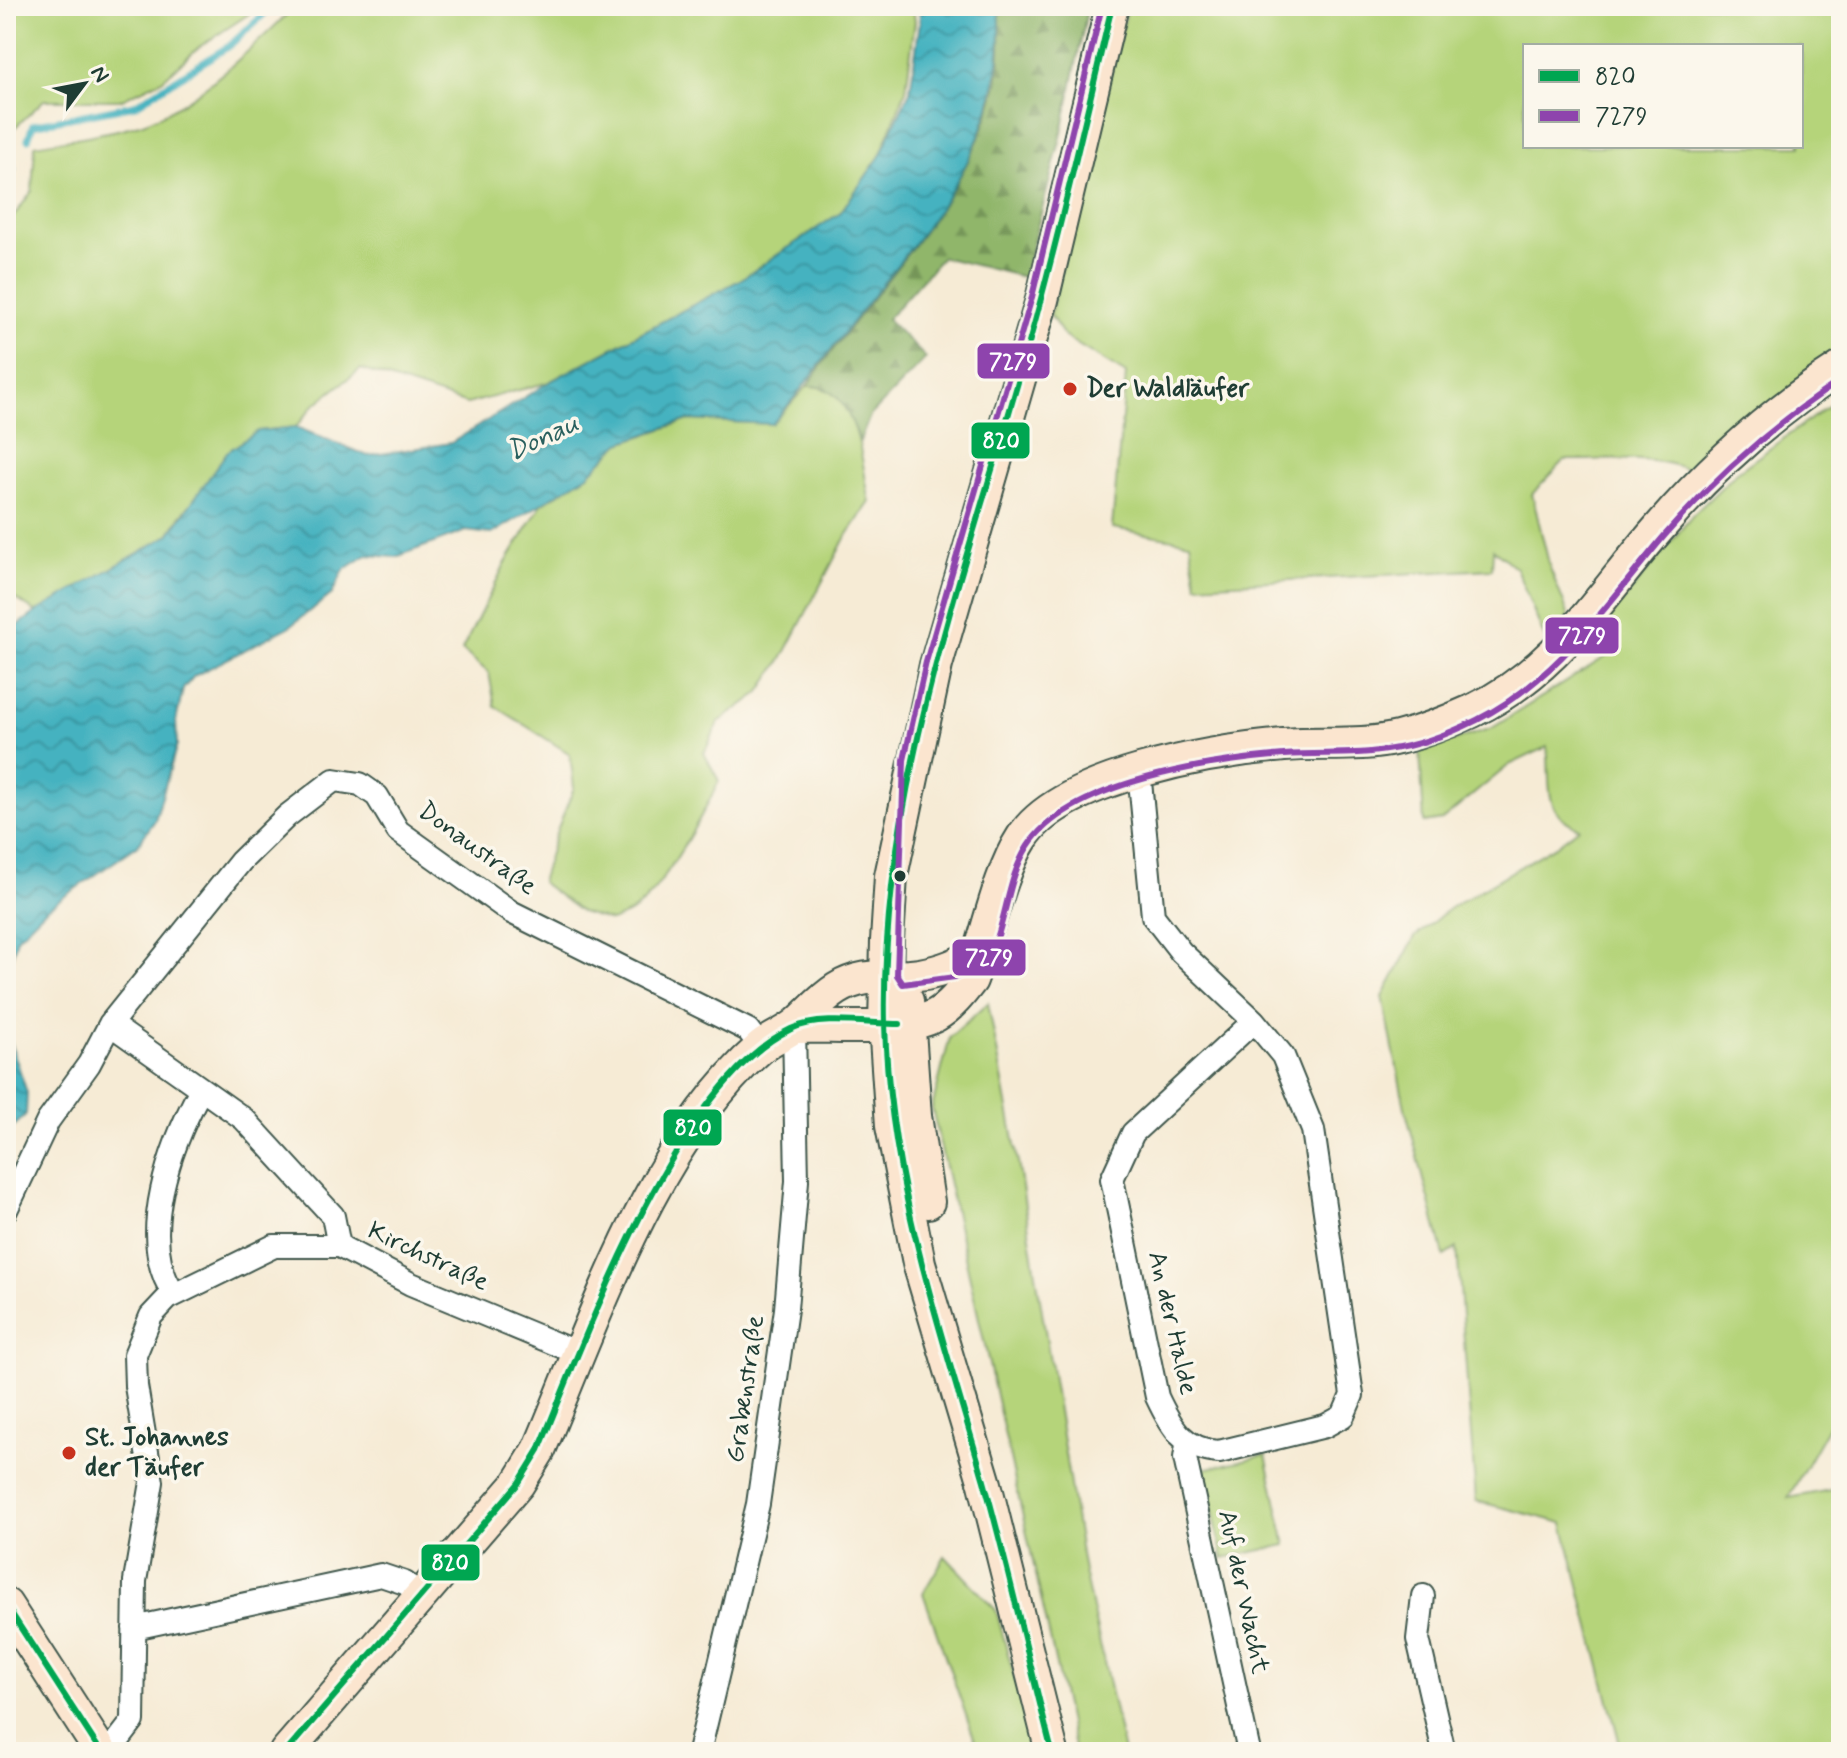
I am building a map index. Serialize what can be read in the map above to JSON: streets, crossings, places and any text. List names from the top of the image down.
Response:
{
  "streets": {
    "street": [
      "Donaustraße",
      "Kirchstraße",
      "An der Halde",
      "Grabenstraße",
      "Auf der Wacht"
    ]
  },
  "crossings": [
    ["An der Halde", "Auf der Wacht"]
  ],
  "water": ["Donau"],
  "places": ["Der Waldläufer", "St. Johannes der Täufer"],
  "lines": ["transit line 820", "transit line 7279"],
  "legend": ["820", "7279"],
  "north": "top right"
}
